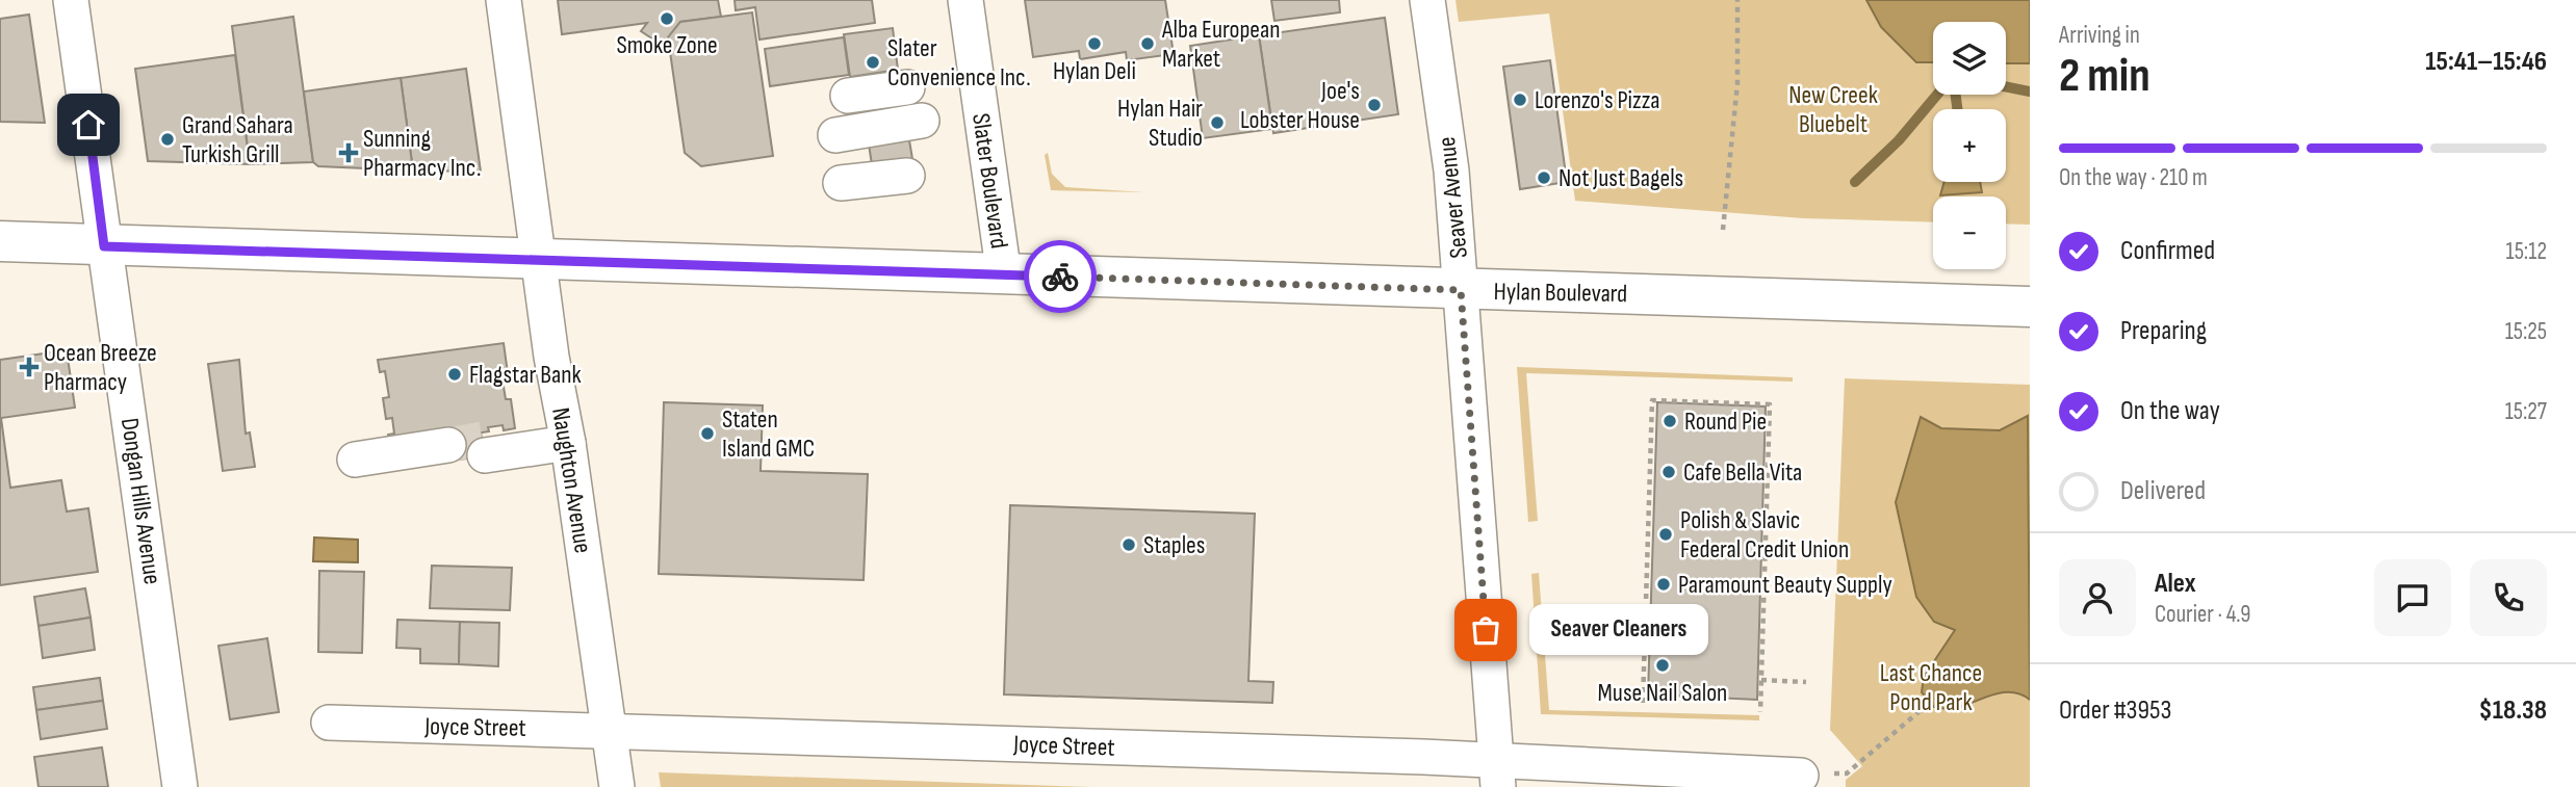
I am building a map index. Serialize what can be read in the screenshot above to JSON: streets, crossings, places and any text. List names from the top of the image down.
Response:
{
  "streets": {
    "main road": ["Hylan Boulevard"],
    "street": [
      "Slater Boulevard",
      "Seaver Avenue",
      "Naughton Avenue",
      "Dongan Hills Avenue",
      "Joyce Street"
    ]
  },
  "crossings": [
    ["Slater Boulevard", "Hylan Boulevard"],
    ["Seaver Avenue", "Hylan Boulevard"],
    ["Seaver Avenue", "Joyce Street"],
    ["Hylan Boulevard", "Naughton Avenue"],
    ["Hylan Boulevard", "Dongan Hills Avenue"],
    ["Naughton Avenue", "Joyce Street"]
  ],
  "parks": ["New Creek Bluebelt", "Last Chance Pond Park"],
  "places": {
    "other": [
      "Smoke Zone",
      "Hylan Deli",
      "Alba European Market",
      "Slater Convenience Inc.",
      "Lorenzo's Pizza",
      "Joe's Lobster House",
      "Hylan Hair Studio",
      "Grand Sahara Turkish Grill",
      "Not Just Bagels",
      "Flagstar Bank",
      "Round Pie",
      "Staten Island GMC",
      "Cafe Bella Vita",
      "Polish & Slavic Federal Credit Union",
      "Staples",
      "Paramount Beauty Supply",
      "Seaver Cleaners",
      "Muse Nail Salon"
    ],
    "health": ["Sunning Pharmacy Inc.", "Ocean Breeze Pharmacy"]
  },
  "page": {
    "heading": ["2 min", "Arriving in", "15:41–15:46"],
    "panel": [
      "Alex",
      "Courier · 4.9",
      "Order #3953",
      "$18.38"
    ],
    "map_buttons": ["+", "−"],
    "bar": "On the way · 210 m",
    "list": [
      ["Confirmed", "15:12"],
      ["Preparing", "15:25"],
      ["On the way", "15:27"],
      "Delivered"
    ],
    "bubble": "Seaver Cleaners"
  }
}
